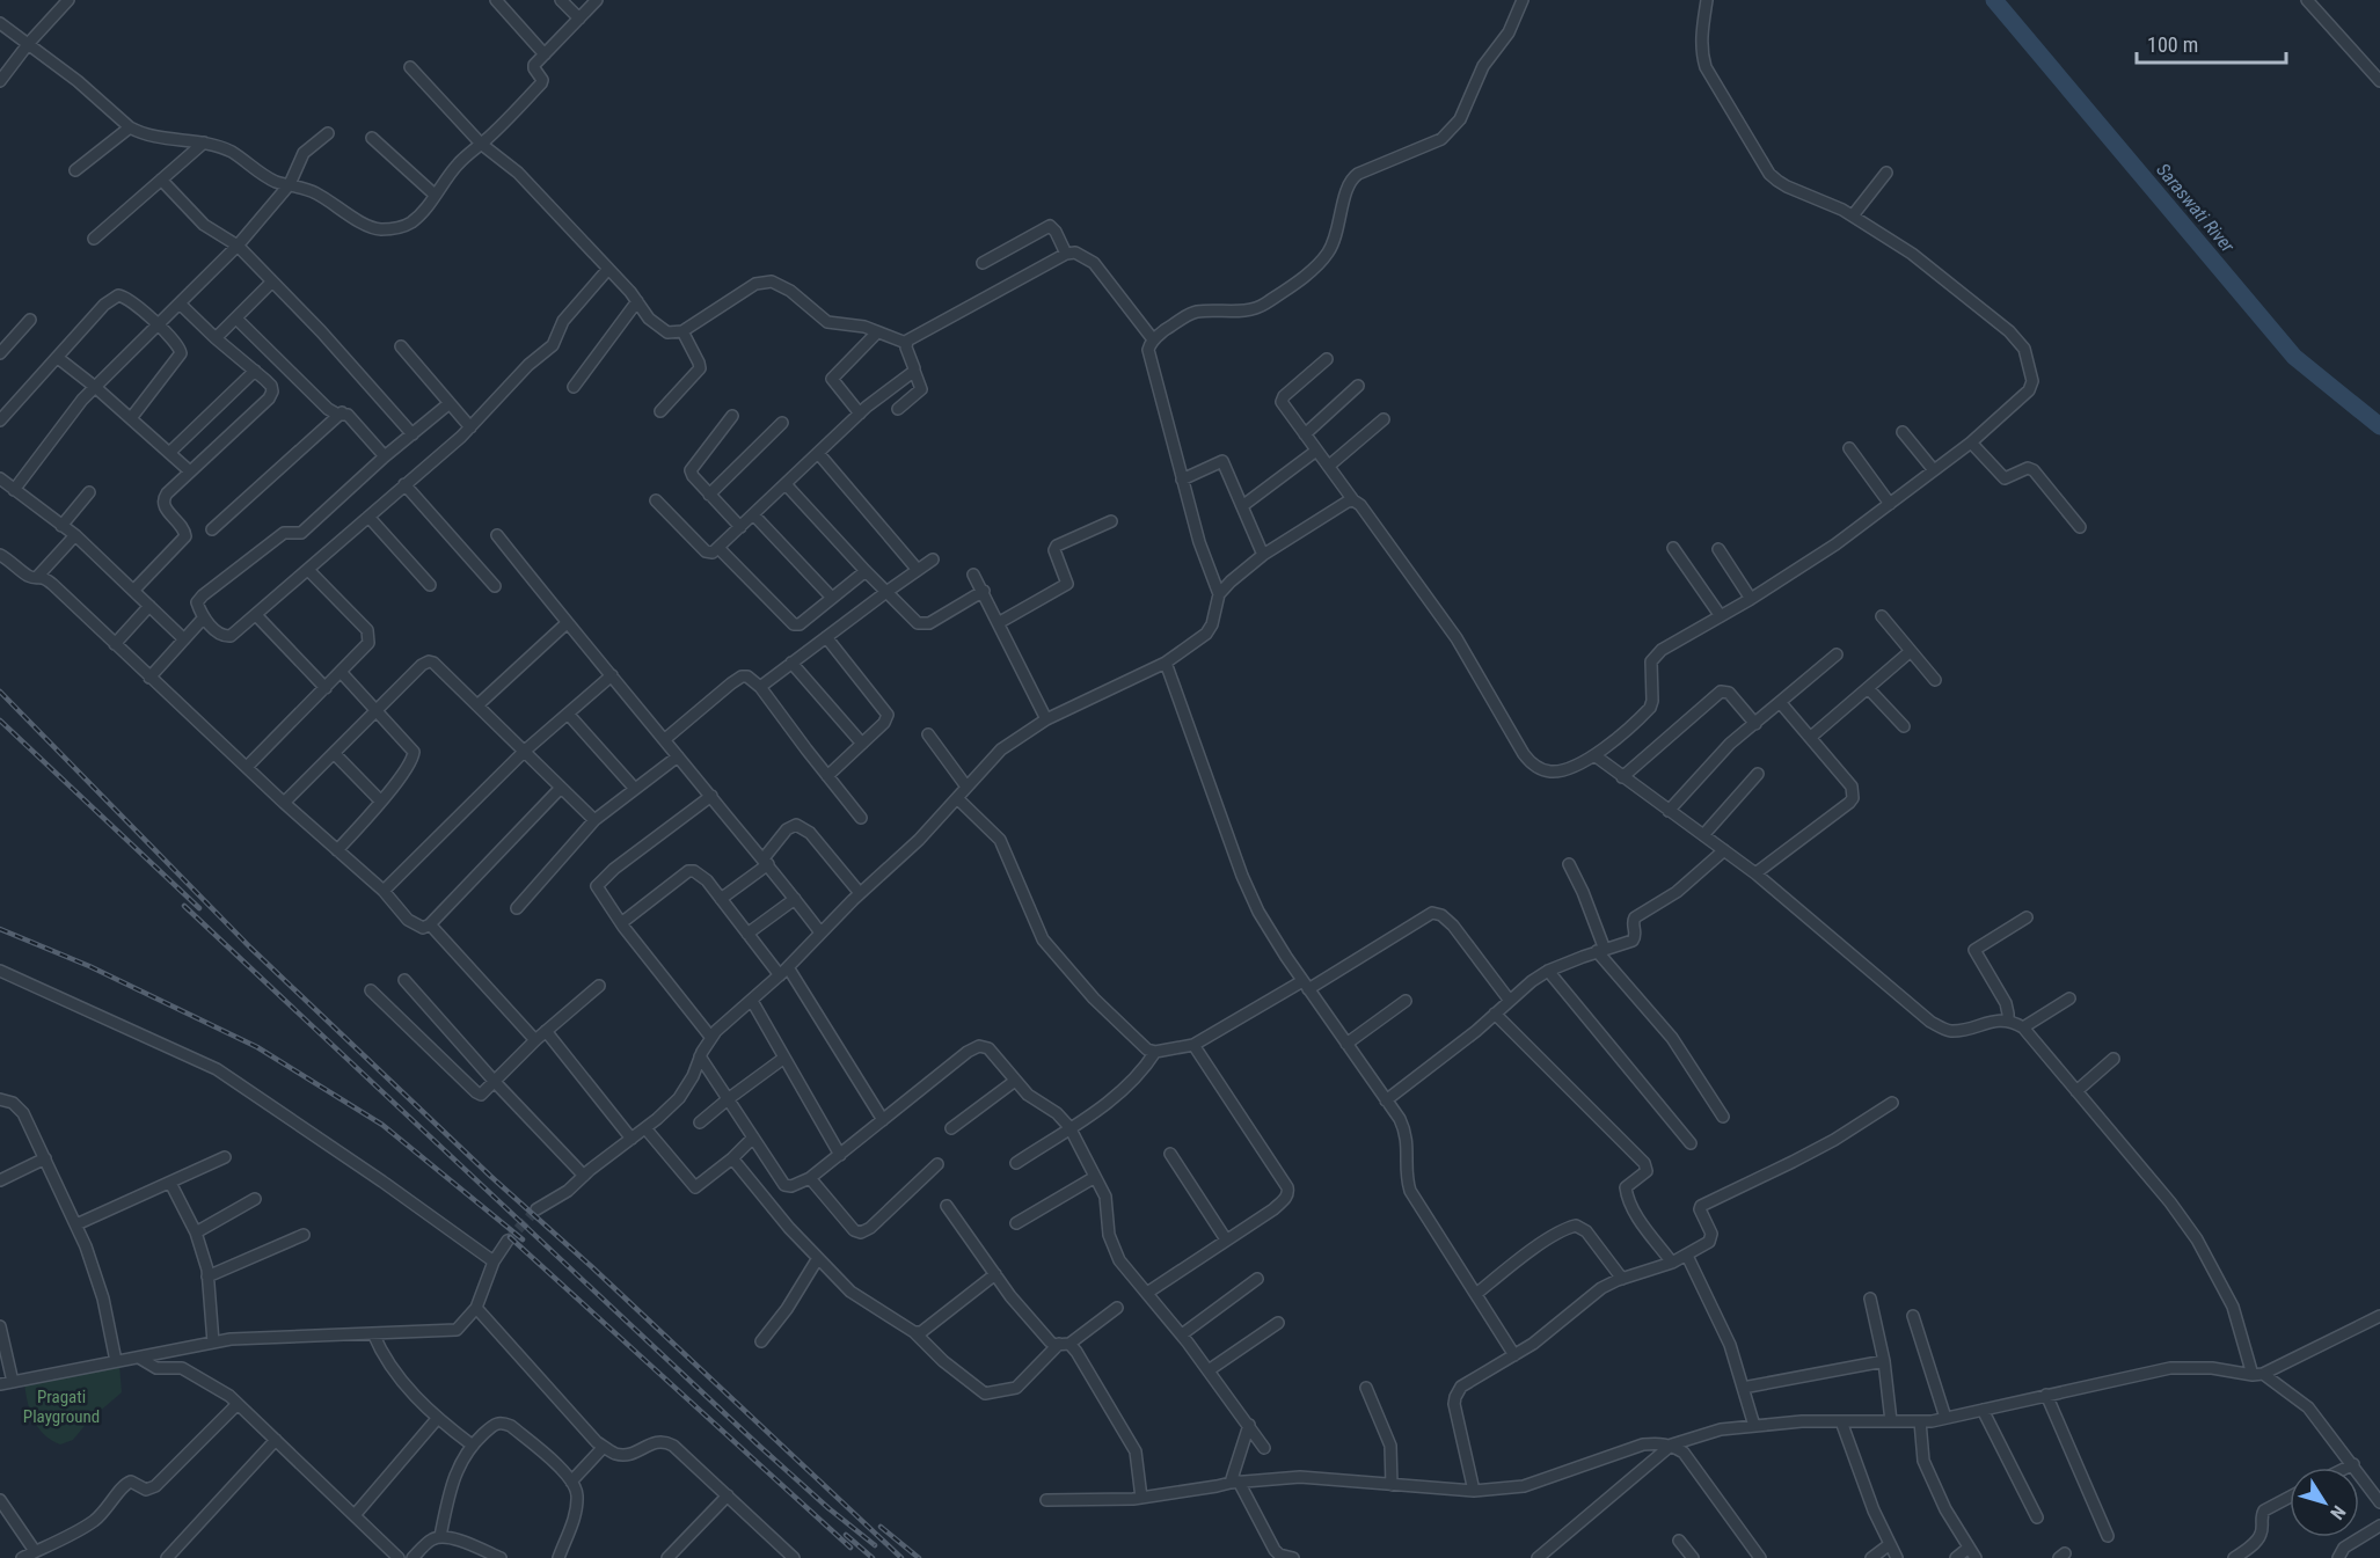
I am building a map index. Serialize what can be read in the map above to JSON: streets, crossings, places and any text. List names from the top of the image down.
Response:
{
  "water": ["Saraswati River"],
  "parks": ["Pragati Playground"],
  "scale_bar": "100 m",
  "north": "bottom right"
}
